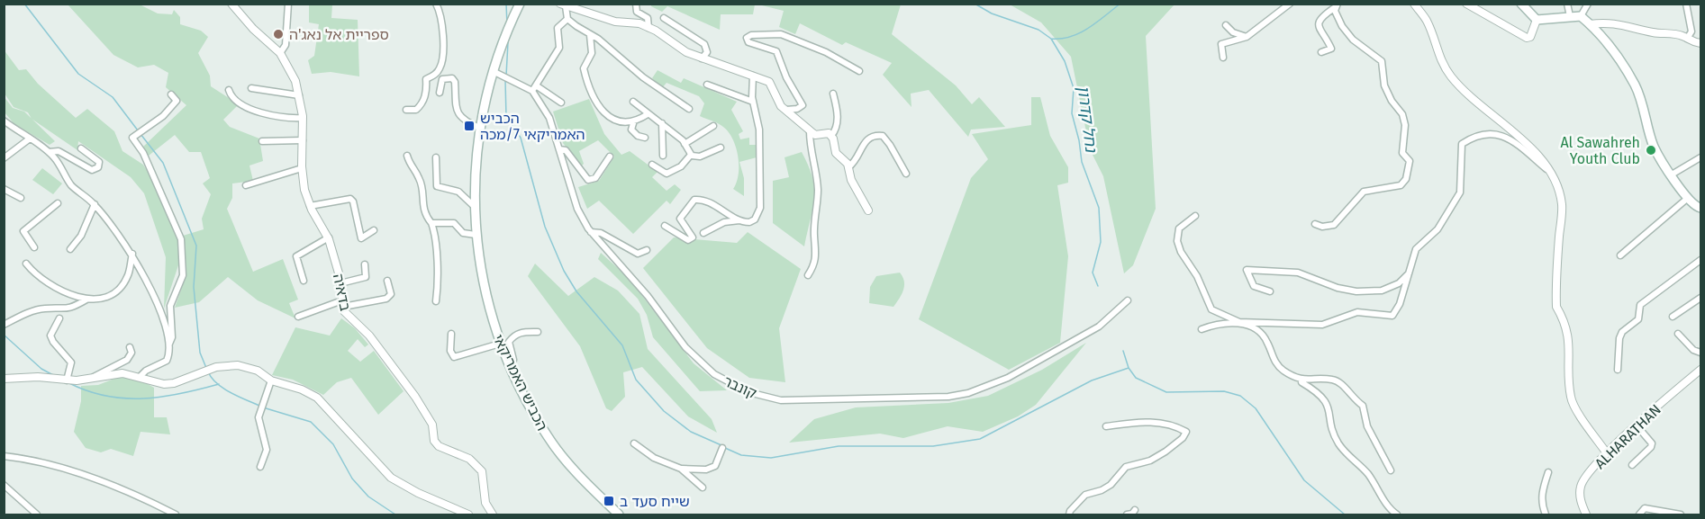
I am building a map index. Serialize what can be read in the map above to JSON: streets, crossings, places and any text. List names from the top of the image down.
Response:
{
  "streets": {
    "main road": ["הכביש האמריקאי"],
    "street": ["בדאיה", "קונבר", "ALHARATHAN"]
  },
  "water": ["נחל קדרון"],
  "places": {
    "other": ["ספריית אל נאג'ה", "Al Sawahreh Youth Club"],
    "transit": ["הכביש האמריקאי 7/מכה", "שייח סעד ב"]
  }
}
